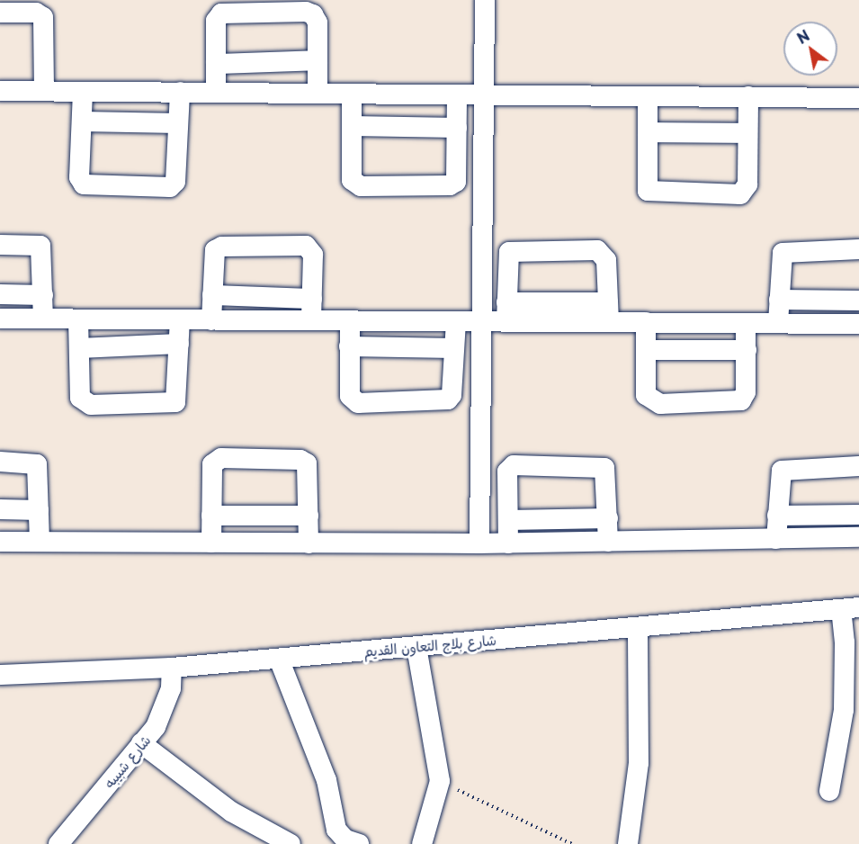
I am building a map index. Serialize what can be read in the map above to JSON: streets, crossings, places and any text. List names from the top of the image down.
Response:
{
  "streets": {
    "street": ["شارع بلاج التعاون القديم", "شارع شبيبه"]
  },
  "crossings": [
    ["شارع بلاج التعاون القديم", "شارع شبيبه"]
  ],
  "north": "top left"
}
